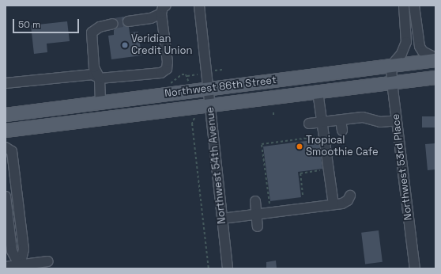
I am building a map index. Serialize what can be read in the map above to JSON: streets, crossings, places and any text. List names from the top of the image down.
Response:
{
  "streets": {
    "main road": ["Northwest 86th Street"],
    "street": ["Northwest 54th Avenue", "Northwest 53rd Place"]
  },
  "crossings": [
    ["Northwest 86th Street", "Northwest 54th Avenue"],
    ["Northwest 86th Street", "Northwest 53rd Place"]
  ],
  "places": ["Veridian Credit Union", "Tropical Smoothie Cafe"],
  "scale_bar": "50 m"
}
